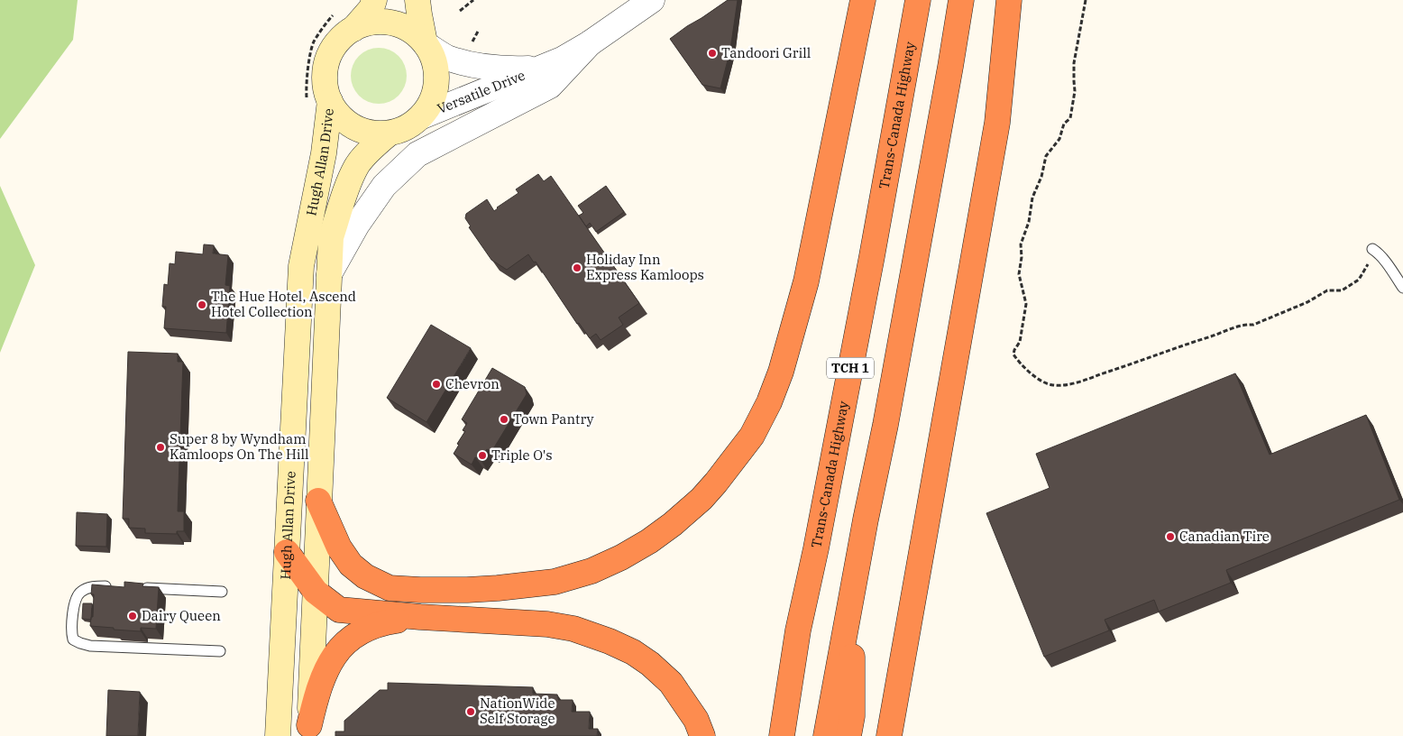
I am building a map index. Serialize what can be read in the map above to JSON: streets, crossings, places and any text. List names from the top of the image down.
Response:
{
  "streets": {
    "highway": ["Trans-Canada Highway", "TCH 1"],
    "main road": ["Hugh Allan Drive"],
    "street": ["Versatile Drive"]
  },
  "crossings": [
    ["Versatile Drive", "Hugh Allan Drive"]
  ],
  "places": [
    "Tandoori Grill",
    "Holiday Inn Express Kamloops",
    "The Hue Hotel, Ascend Hotel Collection",
    "Chevron",
    "Town Pantry",
    "Super 8 by Wyndham Kamloops On The Hill",
    "Triple O's",
    "Canadian Tire",
    "Dairy Queen",
    "NationWide Self Storage"
  ]
}
